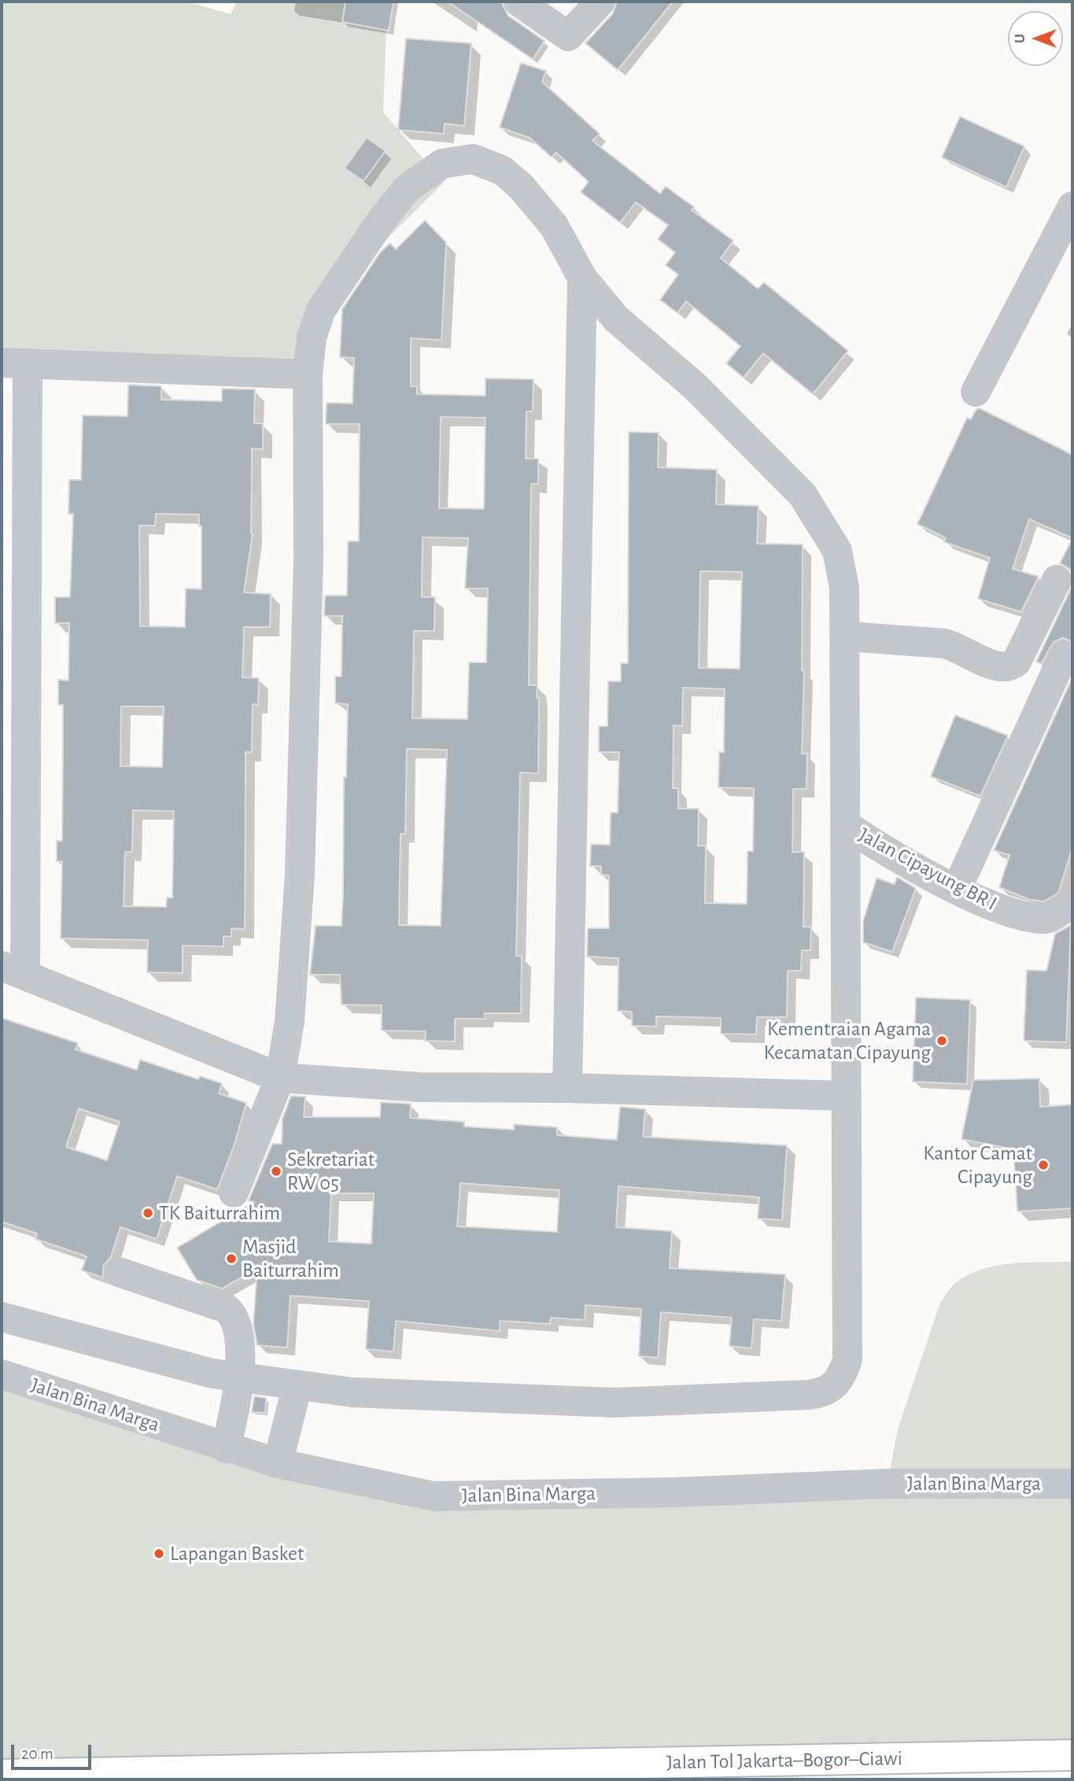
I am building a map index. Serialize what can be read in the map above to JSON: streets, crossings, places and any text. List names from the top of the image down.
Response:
{
  "streets": {
    "highway": ["Jalan Tol Jakarta–Bogor–Ciawi"],
    "street": ["Jalan Cipayung BR I", "Jalan Bina Marga"]
  },
  "places": [
    "Kementraian Agama Kecamatan Cipayung",
    "Kantor Camat Cipayung",
    "Sekretariat RW 05",
    "TK Baiturrahim",
    "Masjid Baiturrahim",
    "Lapangan Basket"
  ],
  "scale_bar": "20 m",
  "north": "left"
}
